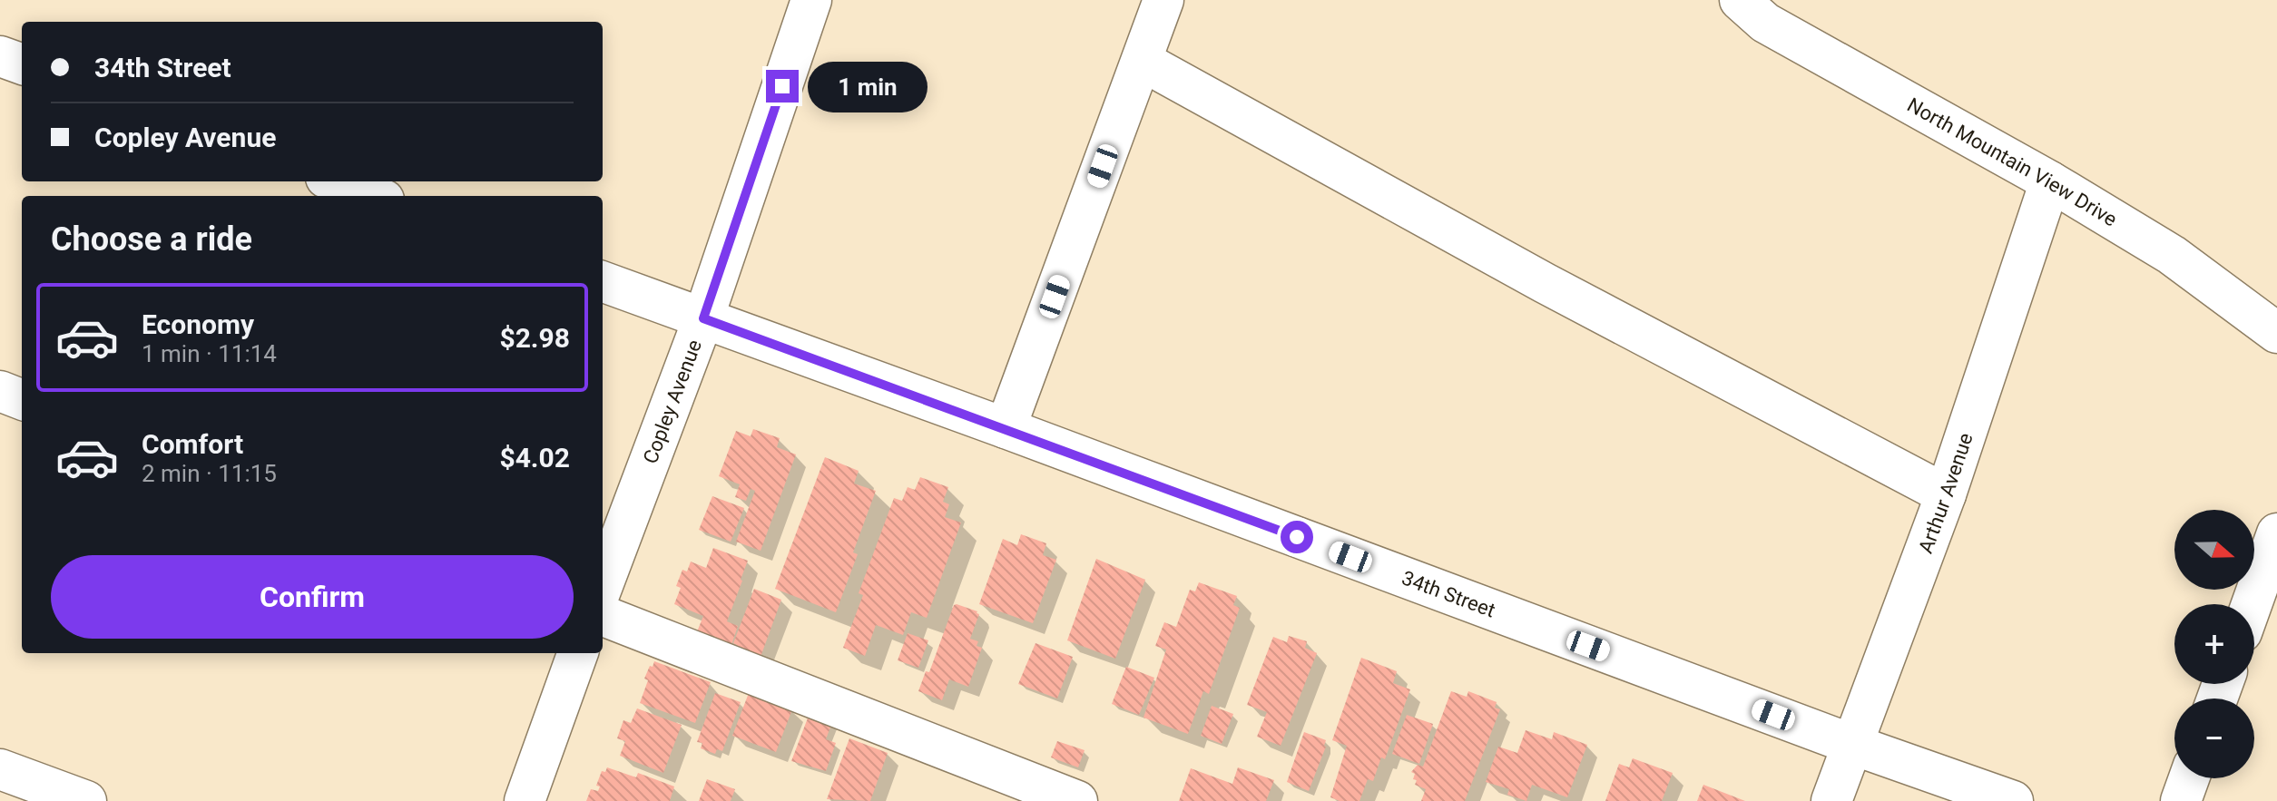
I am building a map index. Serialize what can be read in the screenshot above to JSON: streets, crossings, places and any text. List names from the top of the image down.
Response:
{
  "streets": {
    "street": [
      "North Mountain View Drive",
      "Copley Avenue",
      "Arthur Avenue",
      "34th Street"
    ]
  },
  "crossings": [
    ["North Mountain View Drive", "Arthur Avenue"],
    ["Copley Avenue", "34th Street"],
    ["Arthur Avenue", "34th Street"]
  ],
  "north": "right",
  "page": {
    "banner": ["34th Street", "Copley Avenue"],
    "bubble": "1 min",
    "heading": "Choose a ride",
    "list": [
      {
        "name": "Economy",
        "note": "1 min · 11:14",
        "value": "$2.98"
      },
      {
        "name": "Comfort",
        "note": "2 min · 11:15",
        "value": "$4.02"
      }
    ],
    "map_buttons": ["+", "−"],
    "buttons": "Confirm"
  }
}
